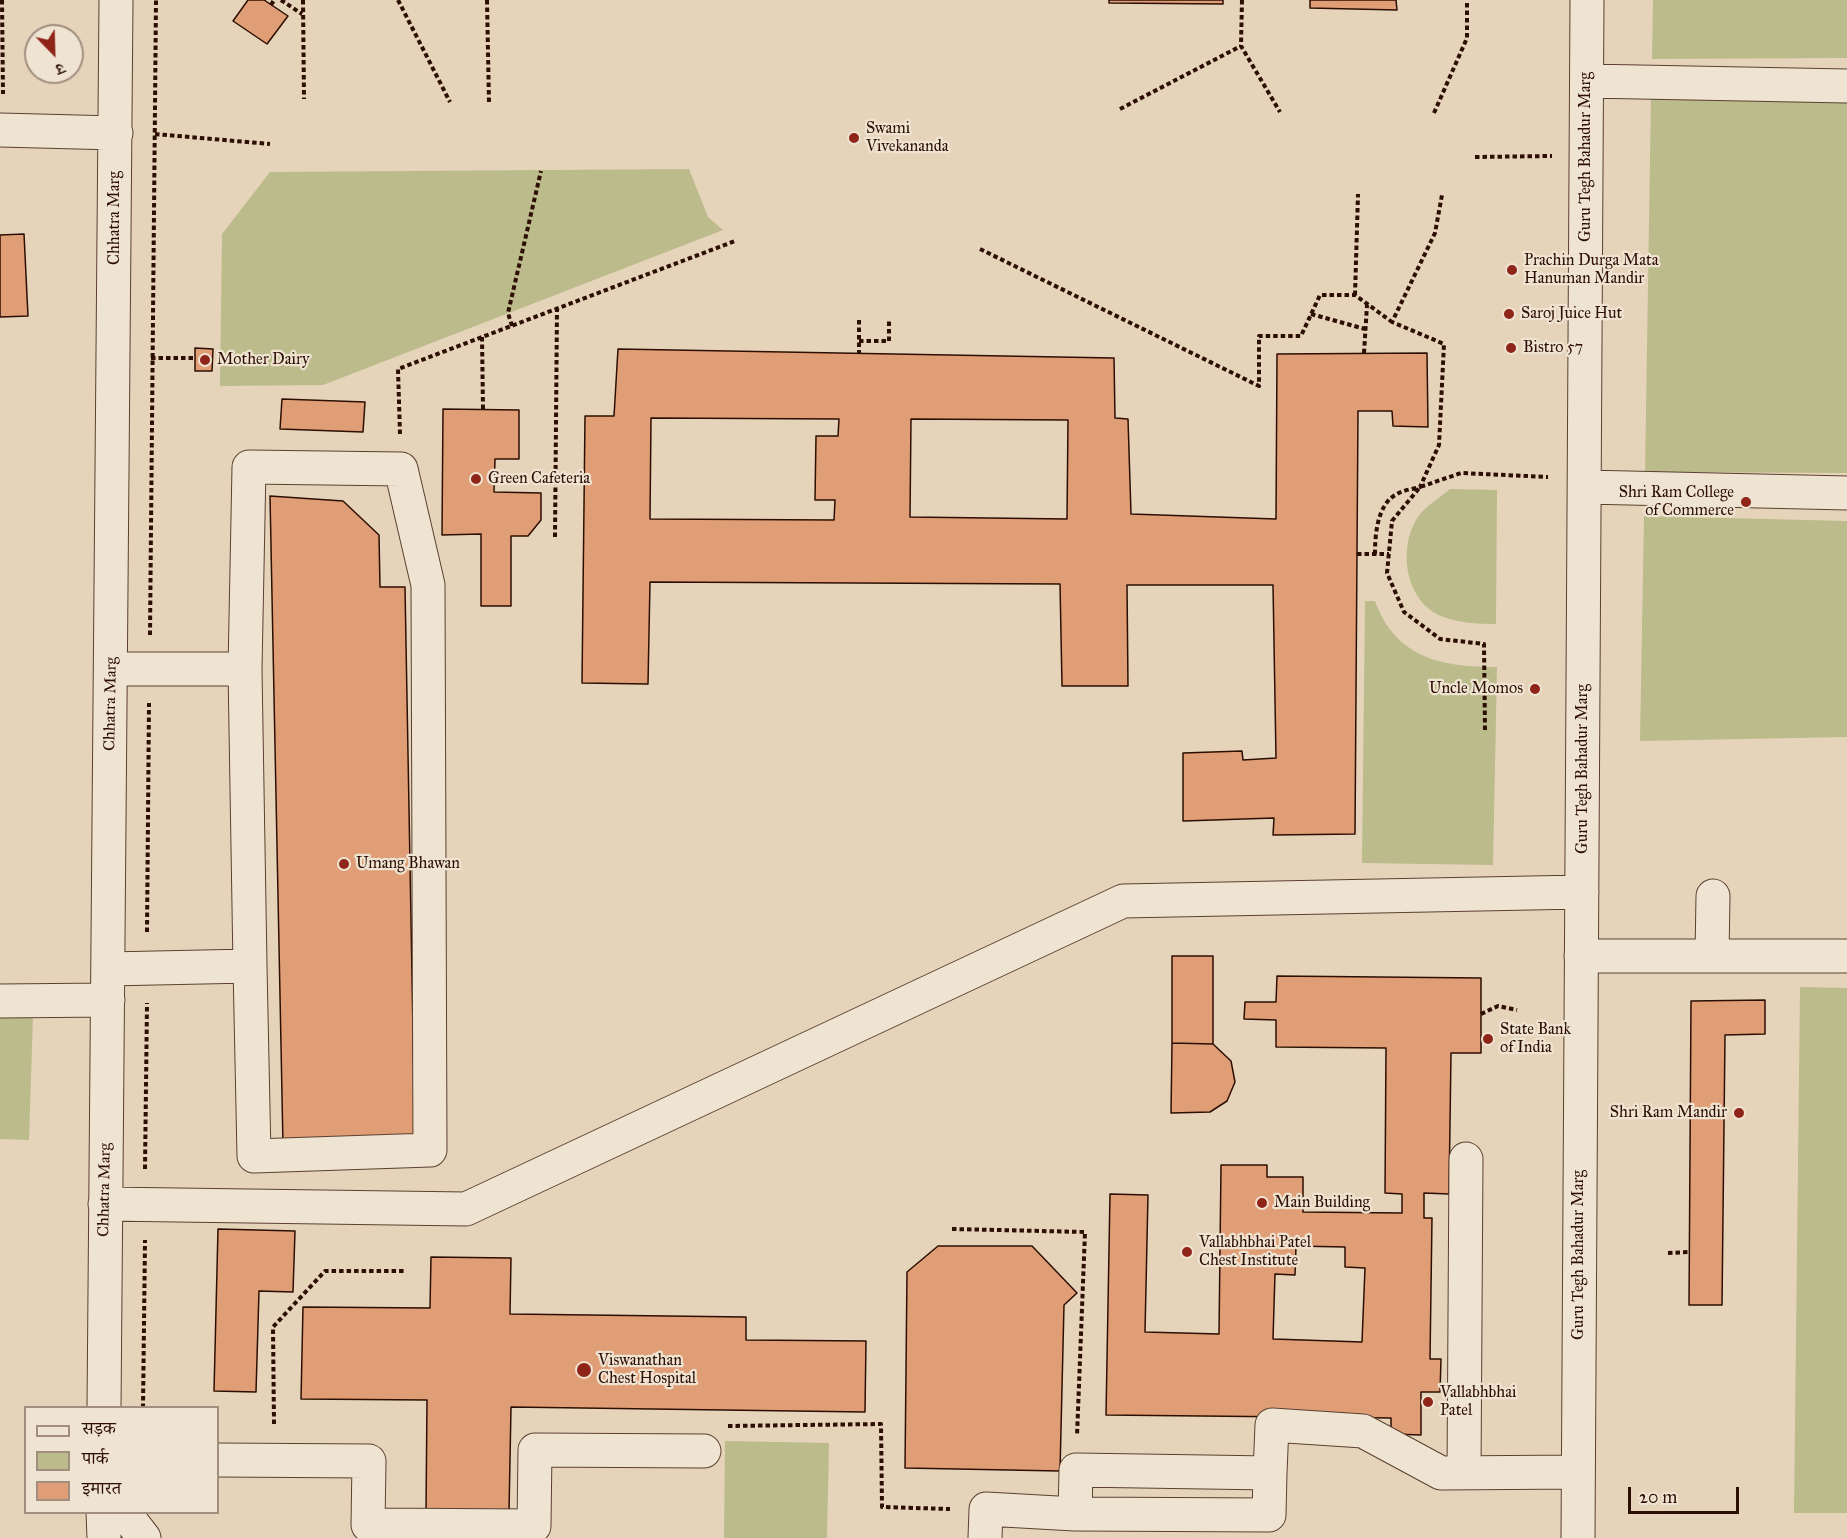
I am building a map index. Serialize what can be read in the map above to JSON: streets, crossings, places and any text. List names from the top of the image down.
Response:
{
  "streets": {
    "street": ["Guru Tegh Bahadur Marg", "Chhatra Marg"]
  },
  "places": [
    "Swami Vivekananda",
    "Prachin Durga Mata Hanuman Mandir",
    "Saroj Juice Hut",
    "Bistro 57",
    "Mother Dairy",
    "Green Cafeteria",
    "Shri Ram College of Commerce",
    "Uncle Momos",
    "Umang Bhawan",
    "State Bank of India",
    "Shri Ram Mandir",
    "Main Building",
    "Vallabhbhai Patel Chest Institute",
    "Viswanathan Chest Hospital",
    "Vallabhbhai Patel"
  ],
  "legend": ["सड़क", "पार्क", "इमारत"],
  "scale_bar": "20 m",
  "north": "bottom right"
}
